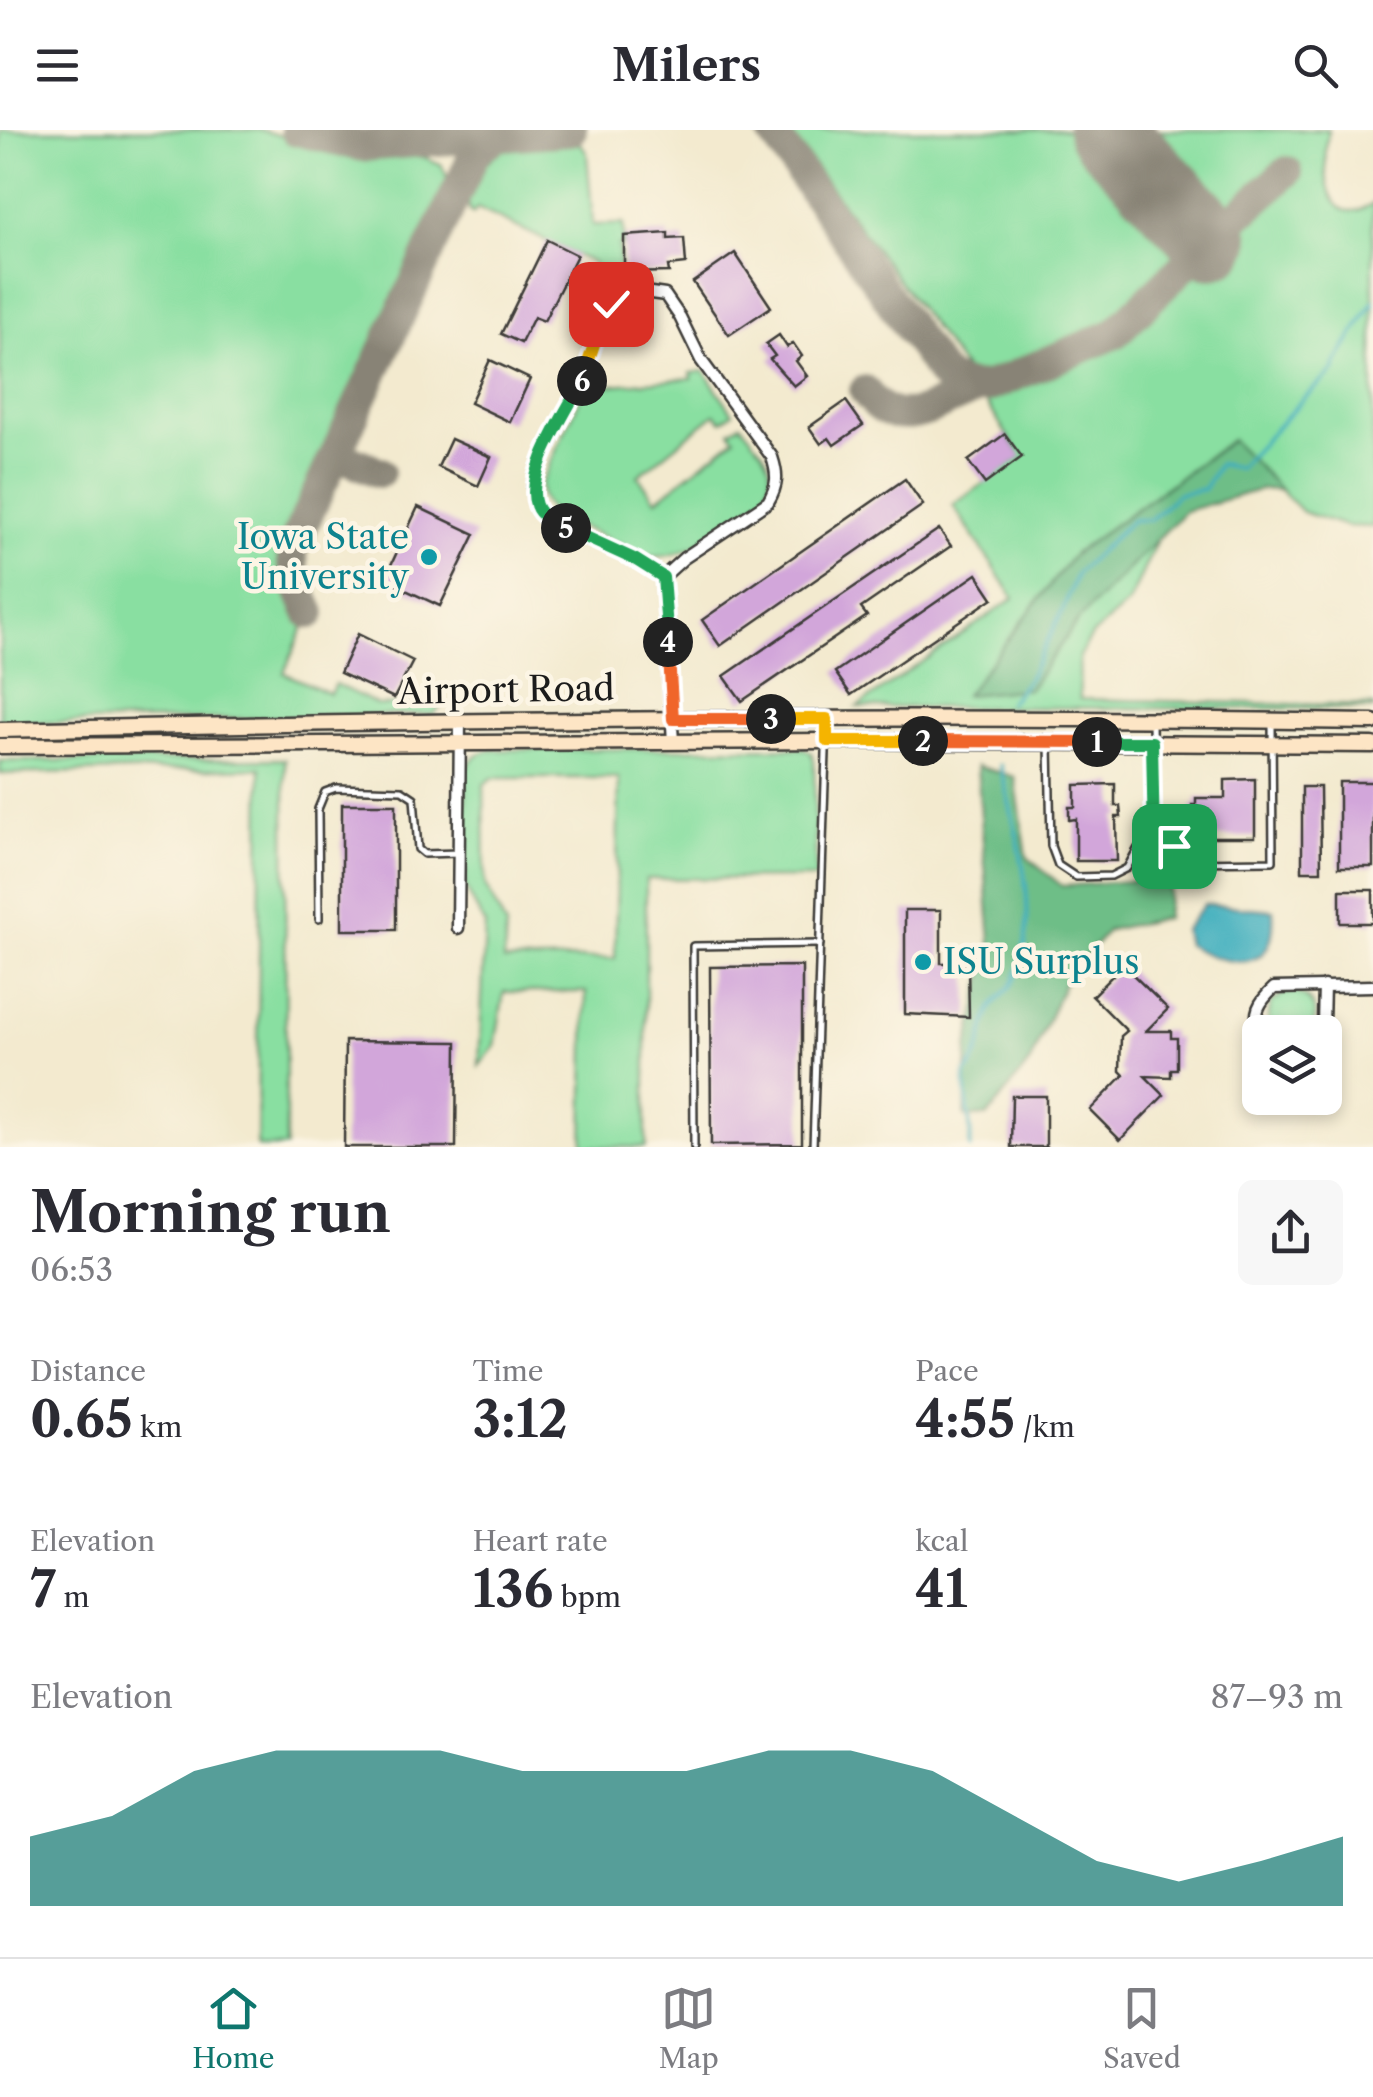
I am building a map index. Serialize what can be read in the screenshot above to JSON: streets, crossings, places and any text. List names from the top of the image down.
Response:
{
  "streets": {
    "main road": ["Airport Road"]
  },
  "places": ["Iowa State University", "ISU Surplus"],
  "page": {
    "header": "Milers",
    "pins": [
      "6",
      "5",
      "4",
      "3",
      "2",
      "1"
    ],
    "heading": ["Morning run", "06:53"],
    "stats": [
      ["Distance", "0.65 km"],
      ["Time", "3:12"],
      ["Pace", "4:55 /km"],
      ["Elevation", "7 m"],
      ["Heart rate", "136 bpm"],
      ["kcal", "41"]
    ],
    "chart": ["Elevation", "87–93 m"],
    "tabs": ["Home", "Map", "Saved"]
  }
}
